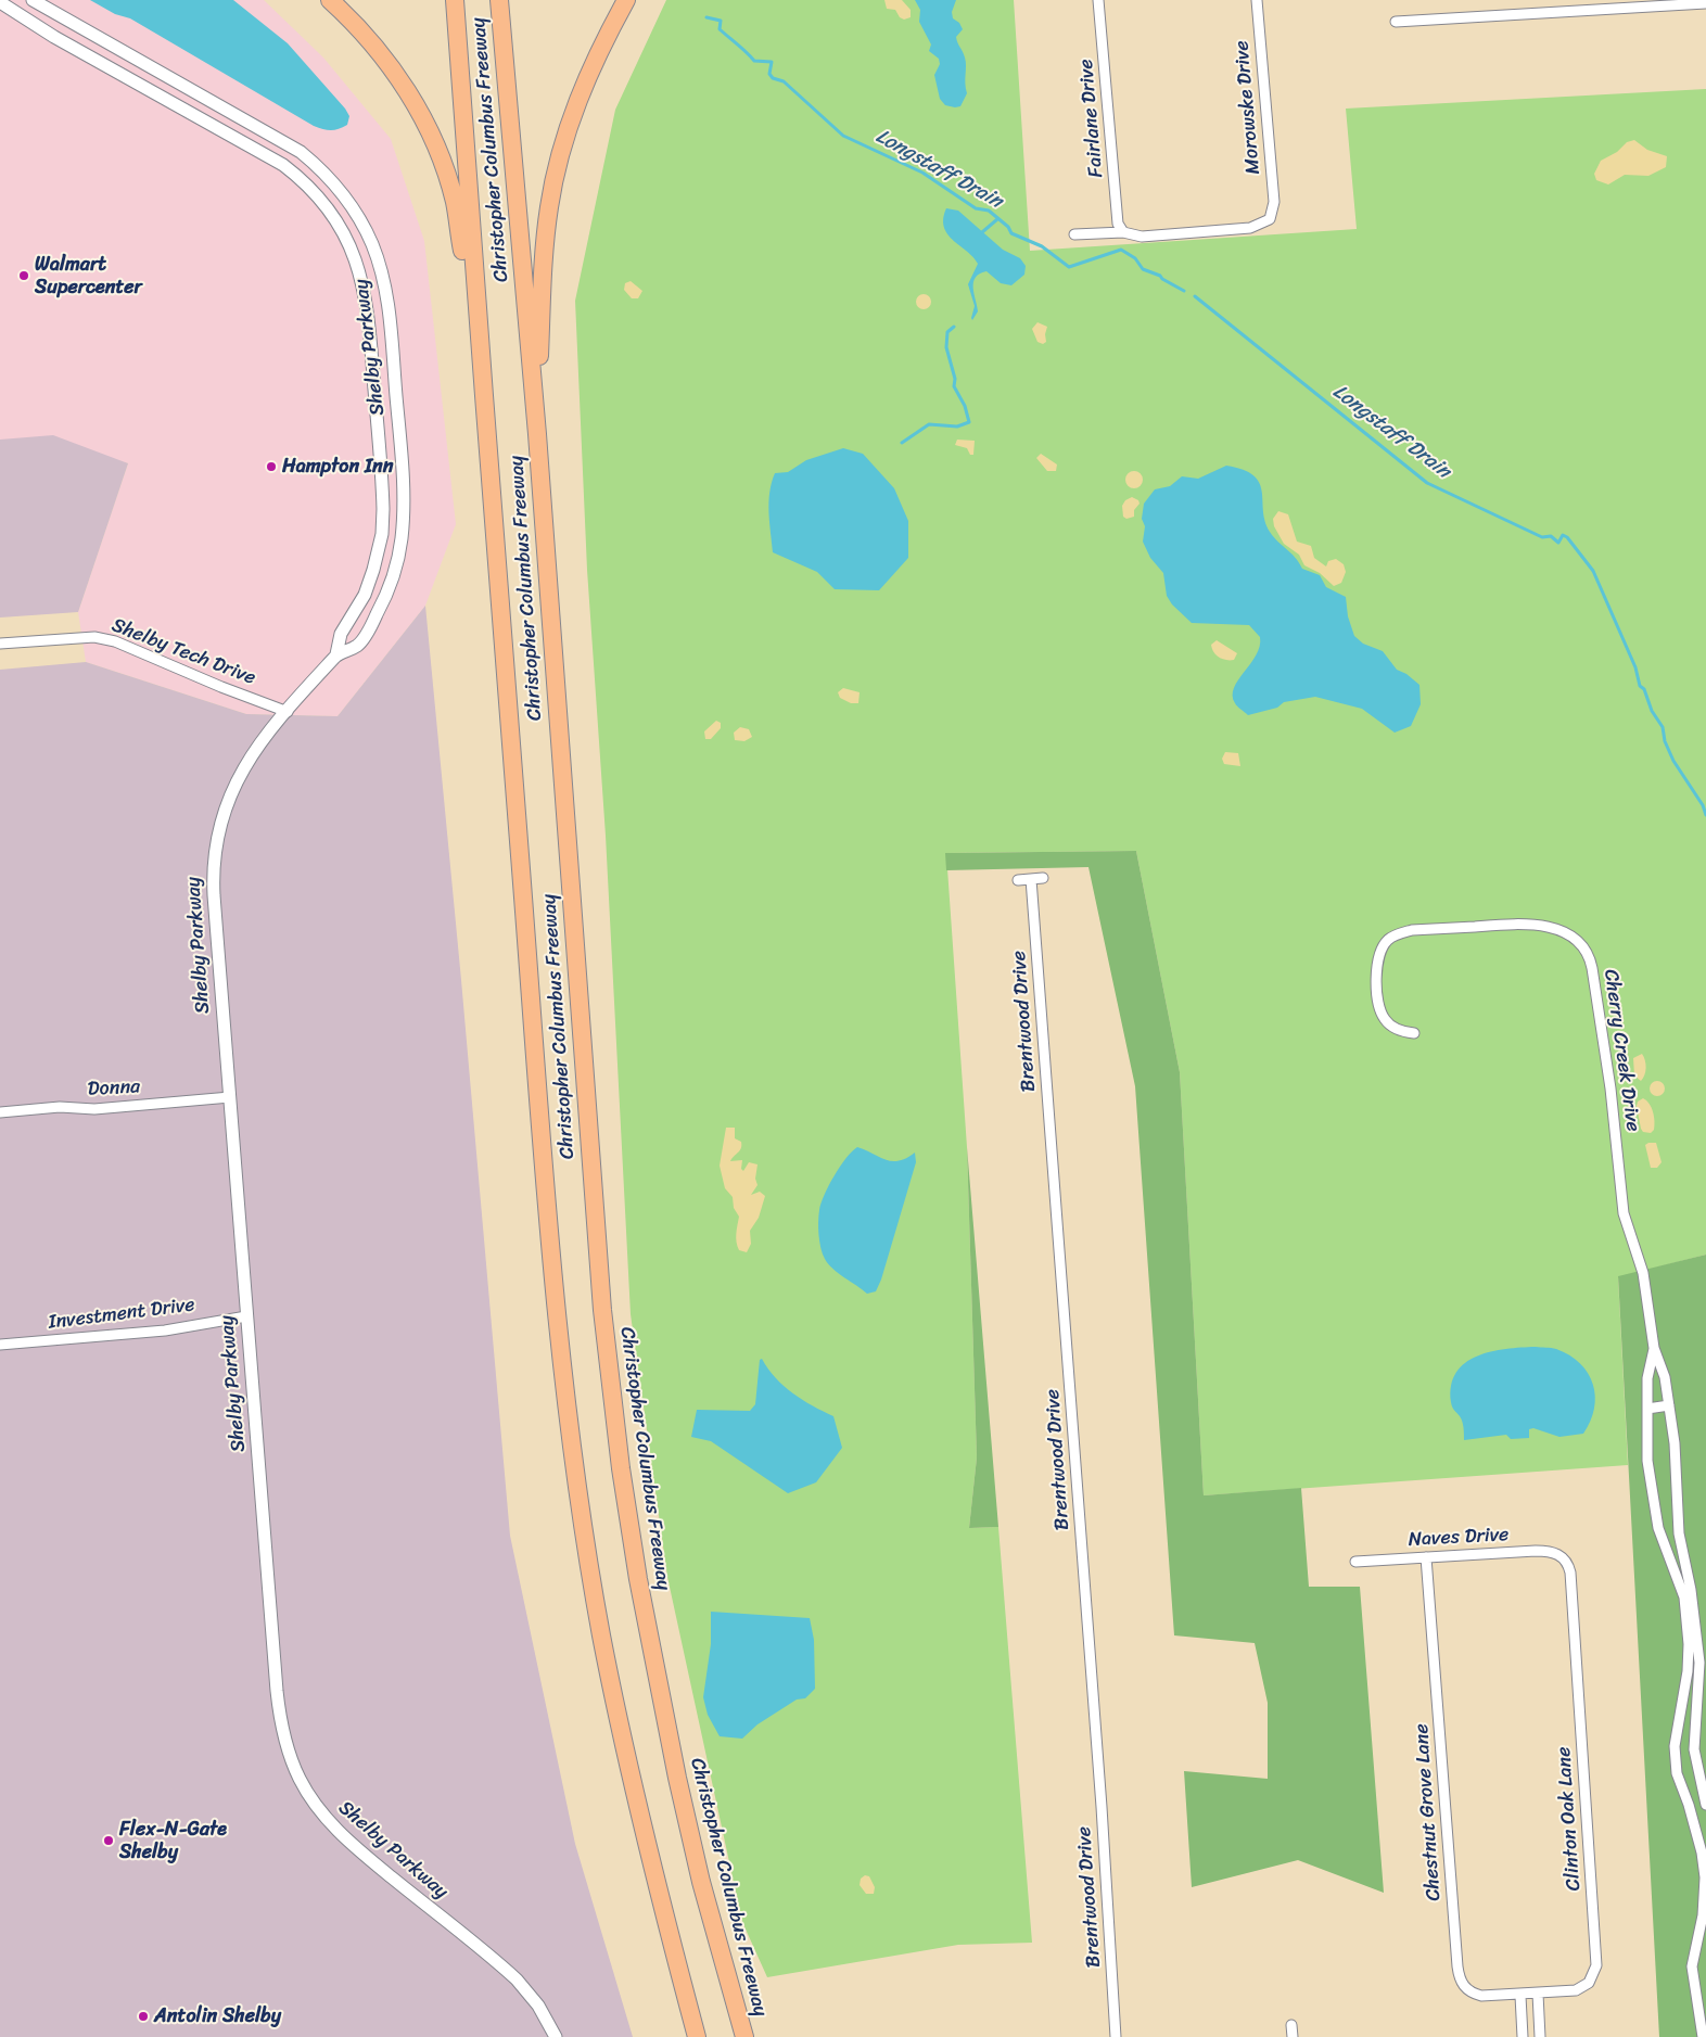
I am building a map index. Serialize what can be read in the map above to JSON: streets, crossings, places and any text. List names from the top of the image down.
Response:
{
  "streets": {
    "highway": ["Christopher Columbus Freeway"],
    "street": [
      "Morowske Drive",
      "Fairlane Drive",
      "Shelby Parkway",
      "Shelby Tech Drive",
      "Brentwood Drive",
      "Cherry Creek Drive",
      "Donna",
      "Investment Drive",
      "Naves Drive",
      "Chestnut Grove Lane",
      "Clinton Oak Lane"
    ]
  },
  "crossings": [
    ["Morowske Drive", "Fairlane Drive"],
    ["Shelby Parkway", "Shelby Tech Drive"],
    ["Shelby Parkway", "Donna"],
    ["Shelby Parkway", "Investment Drive"],
    ["Naves Drive", "Chestnut Grove Lane"],
    ["Naves Drive", "Clinton Oak Lane"],
    ["Chestnut Grove Lane", "Clinton Oak Lane"]
  ],
  "water": ["Longstaff Drain"],
  "places": [
    "Walmart Supercenter",
    "Hampton Inn",
    "Flex-N-Gate Shelby",
    "Antolin Shelby"
  ]
}
